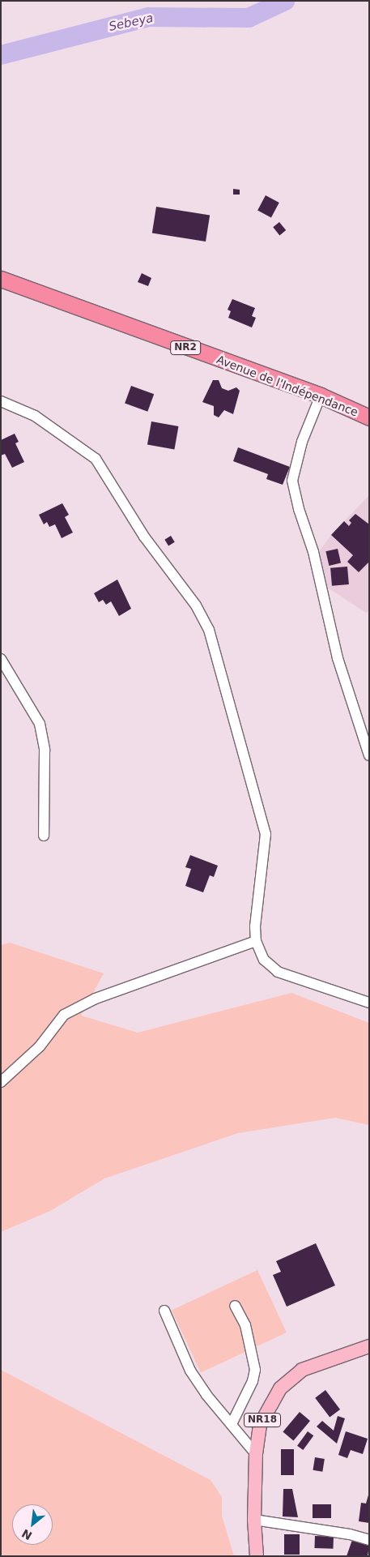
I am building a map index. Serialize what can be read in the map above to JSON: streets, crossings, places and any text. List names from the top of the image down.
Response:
{
  "streets": {
    "highway": ["NR2", "Avenue de l'Indépendance"],
    "main road": ["NR18"]
  },
  "water": ["Sebeya"],
  "north": "bottom left"
}
